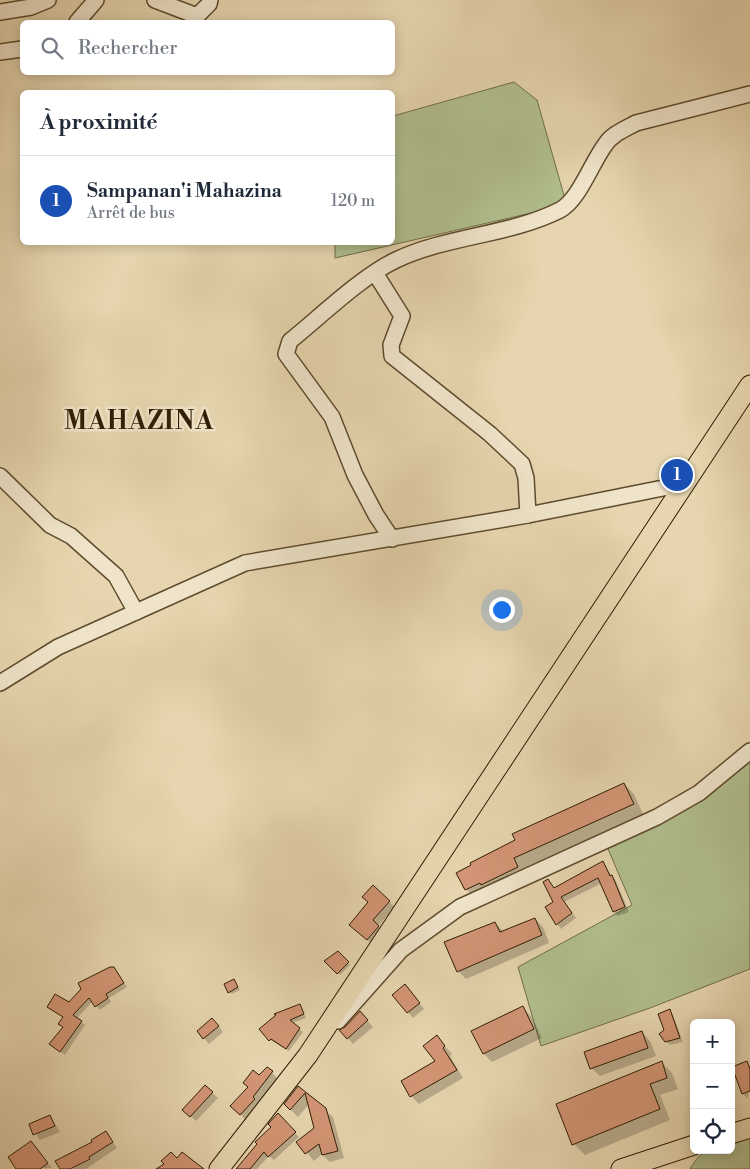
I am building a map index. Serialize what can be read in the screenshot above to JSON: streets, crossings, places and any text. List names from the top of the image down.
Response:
{
  "districts": ["MAHAZINA"],
  "page": {
    "search": "Rechercher",
    "heading": "À proximité",
    "list": [
      {
        "mark": "1",
        "name": "Sampanan'i Mahazina",
        "note": "Arrêt de bus",
        "value": "120 m"
      }
    ],
    "pins": "1",
    "map_buttons": ["+", "−"]
  }
}
